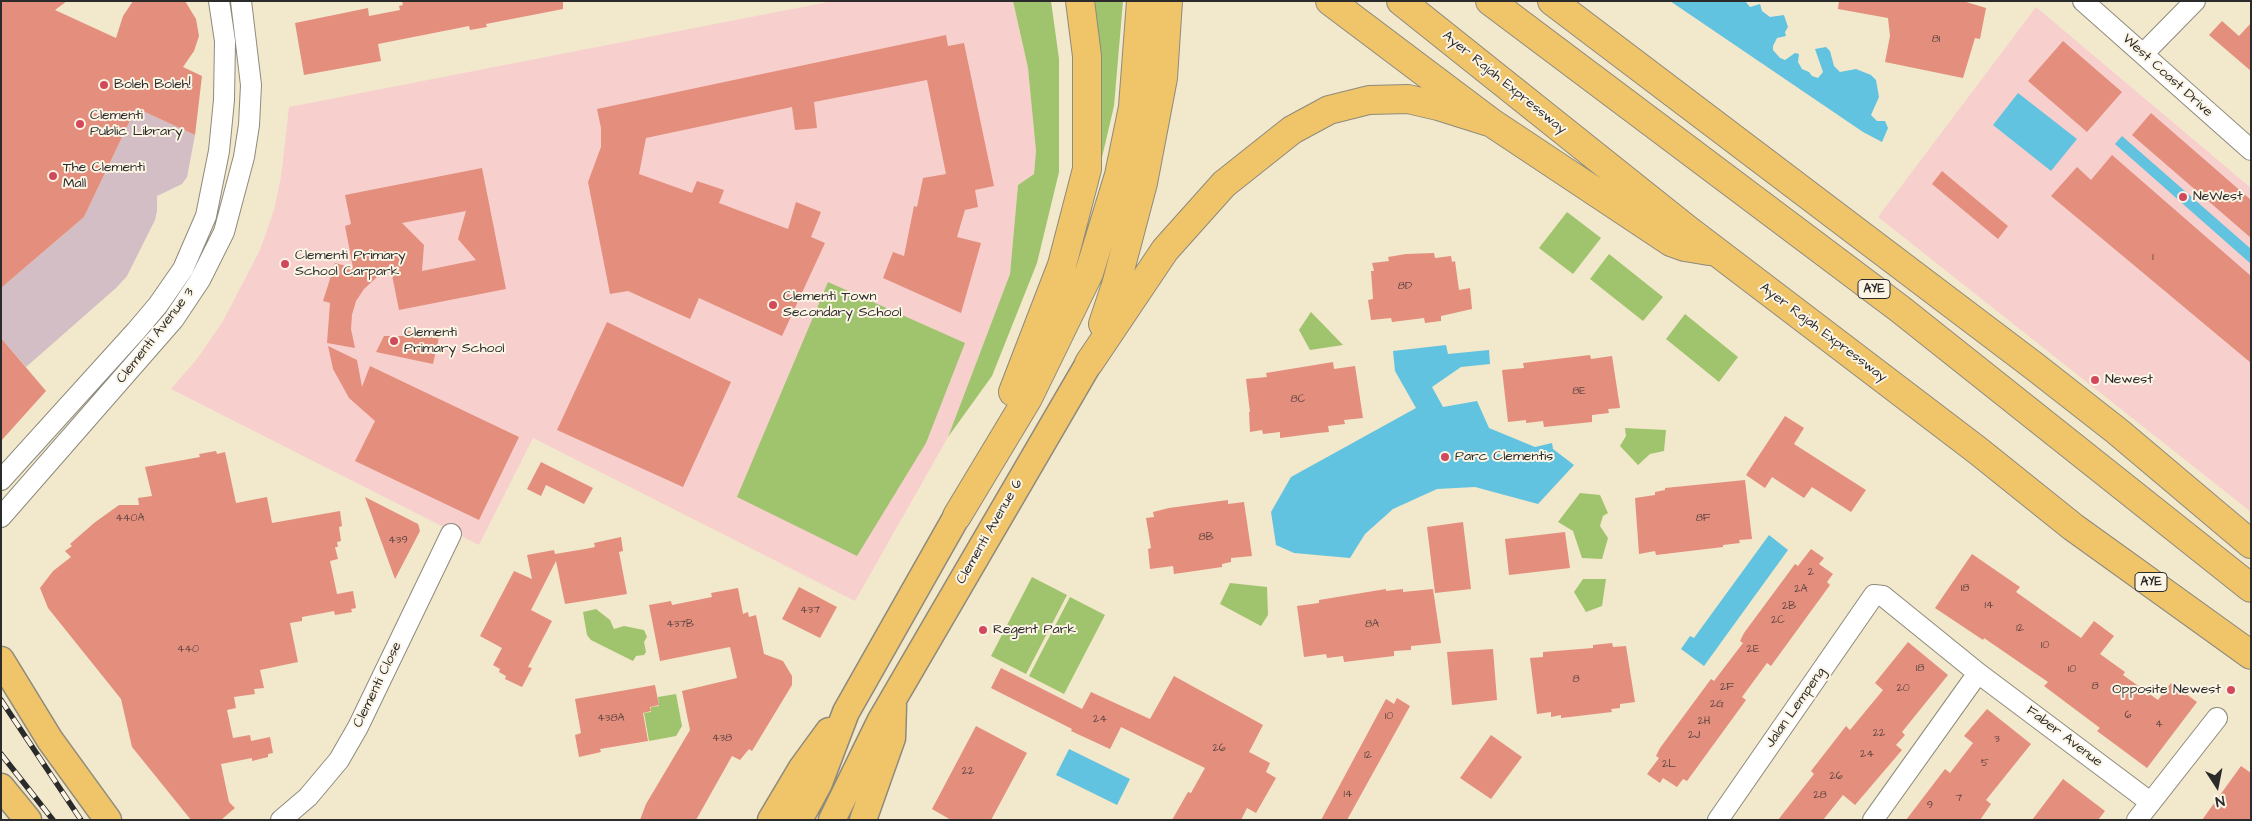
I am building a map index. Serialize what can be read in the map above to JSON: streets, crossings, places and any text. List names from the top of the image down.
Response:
{
  "streets": {
    "highway": ["Ayer Rajah Expressway", "AYE"],
    "main road": ["Clementi Avenue 6"],
    "street": [
      "West Coast Drive",
      "Clementi Avenue 3",
      "Clementi Close",
      "Jalan Lempeng",
      "Faber Avenue"
    ]
  },
  "crossings": [
    ["Jalan Lempeng", "Faber Avenue"]
  ],
  "places": [
    "Boleh Boleh!",
    "Clementi Public Library",
    "The Clementi Mall",
    "NeWest",
    "Clementi Primary School Carpark",
    "Clementi Town Secondary School",
    "Clementi Primary School",
    "Newest",
    "Parc Clementis",
    "Regent Park",
    "Opposite Newest"
  ],
  "house_numbers": [
    "81",
    "1",
    "8D",
    "8E",
    "8C",
    "440A",
    "8F",
    "8B",
    "439",
    "2",
    "18",
    "2A",
    "14",
    "2B",
    "437",
    "2C",
    "437B",
    "8A",
    "12",
    "10",
    "440",
    "2E",
    "18",
    "10",
    "8",
    "8",
    "2F",
    "20",
    "2G",
    "6",
    "10",
    "438A",
    "24",
    "2H",
    "4",
    "22",
    "2J",
    "438",
    "3",
    "26",
    "24",
    "12",
    "5",
    "2L",
    "22",
    "26",
    "14",
    "28",
    "7",
    "9"
  ],
  "north": "bottom"
}
